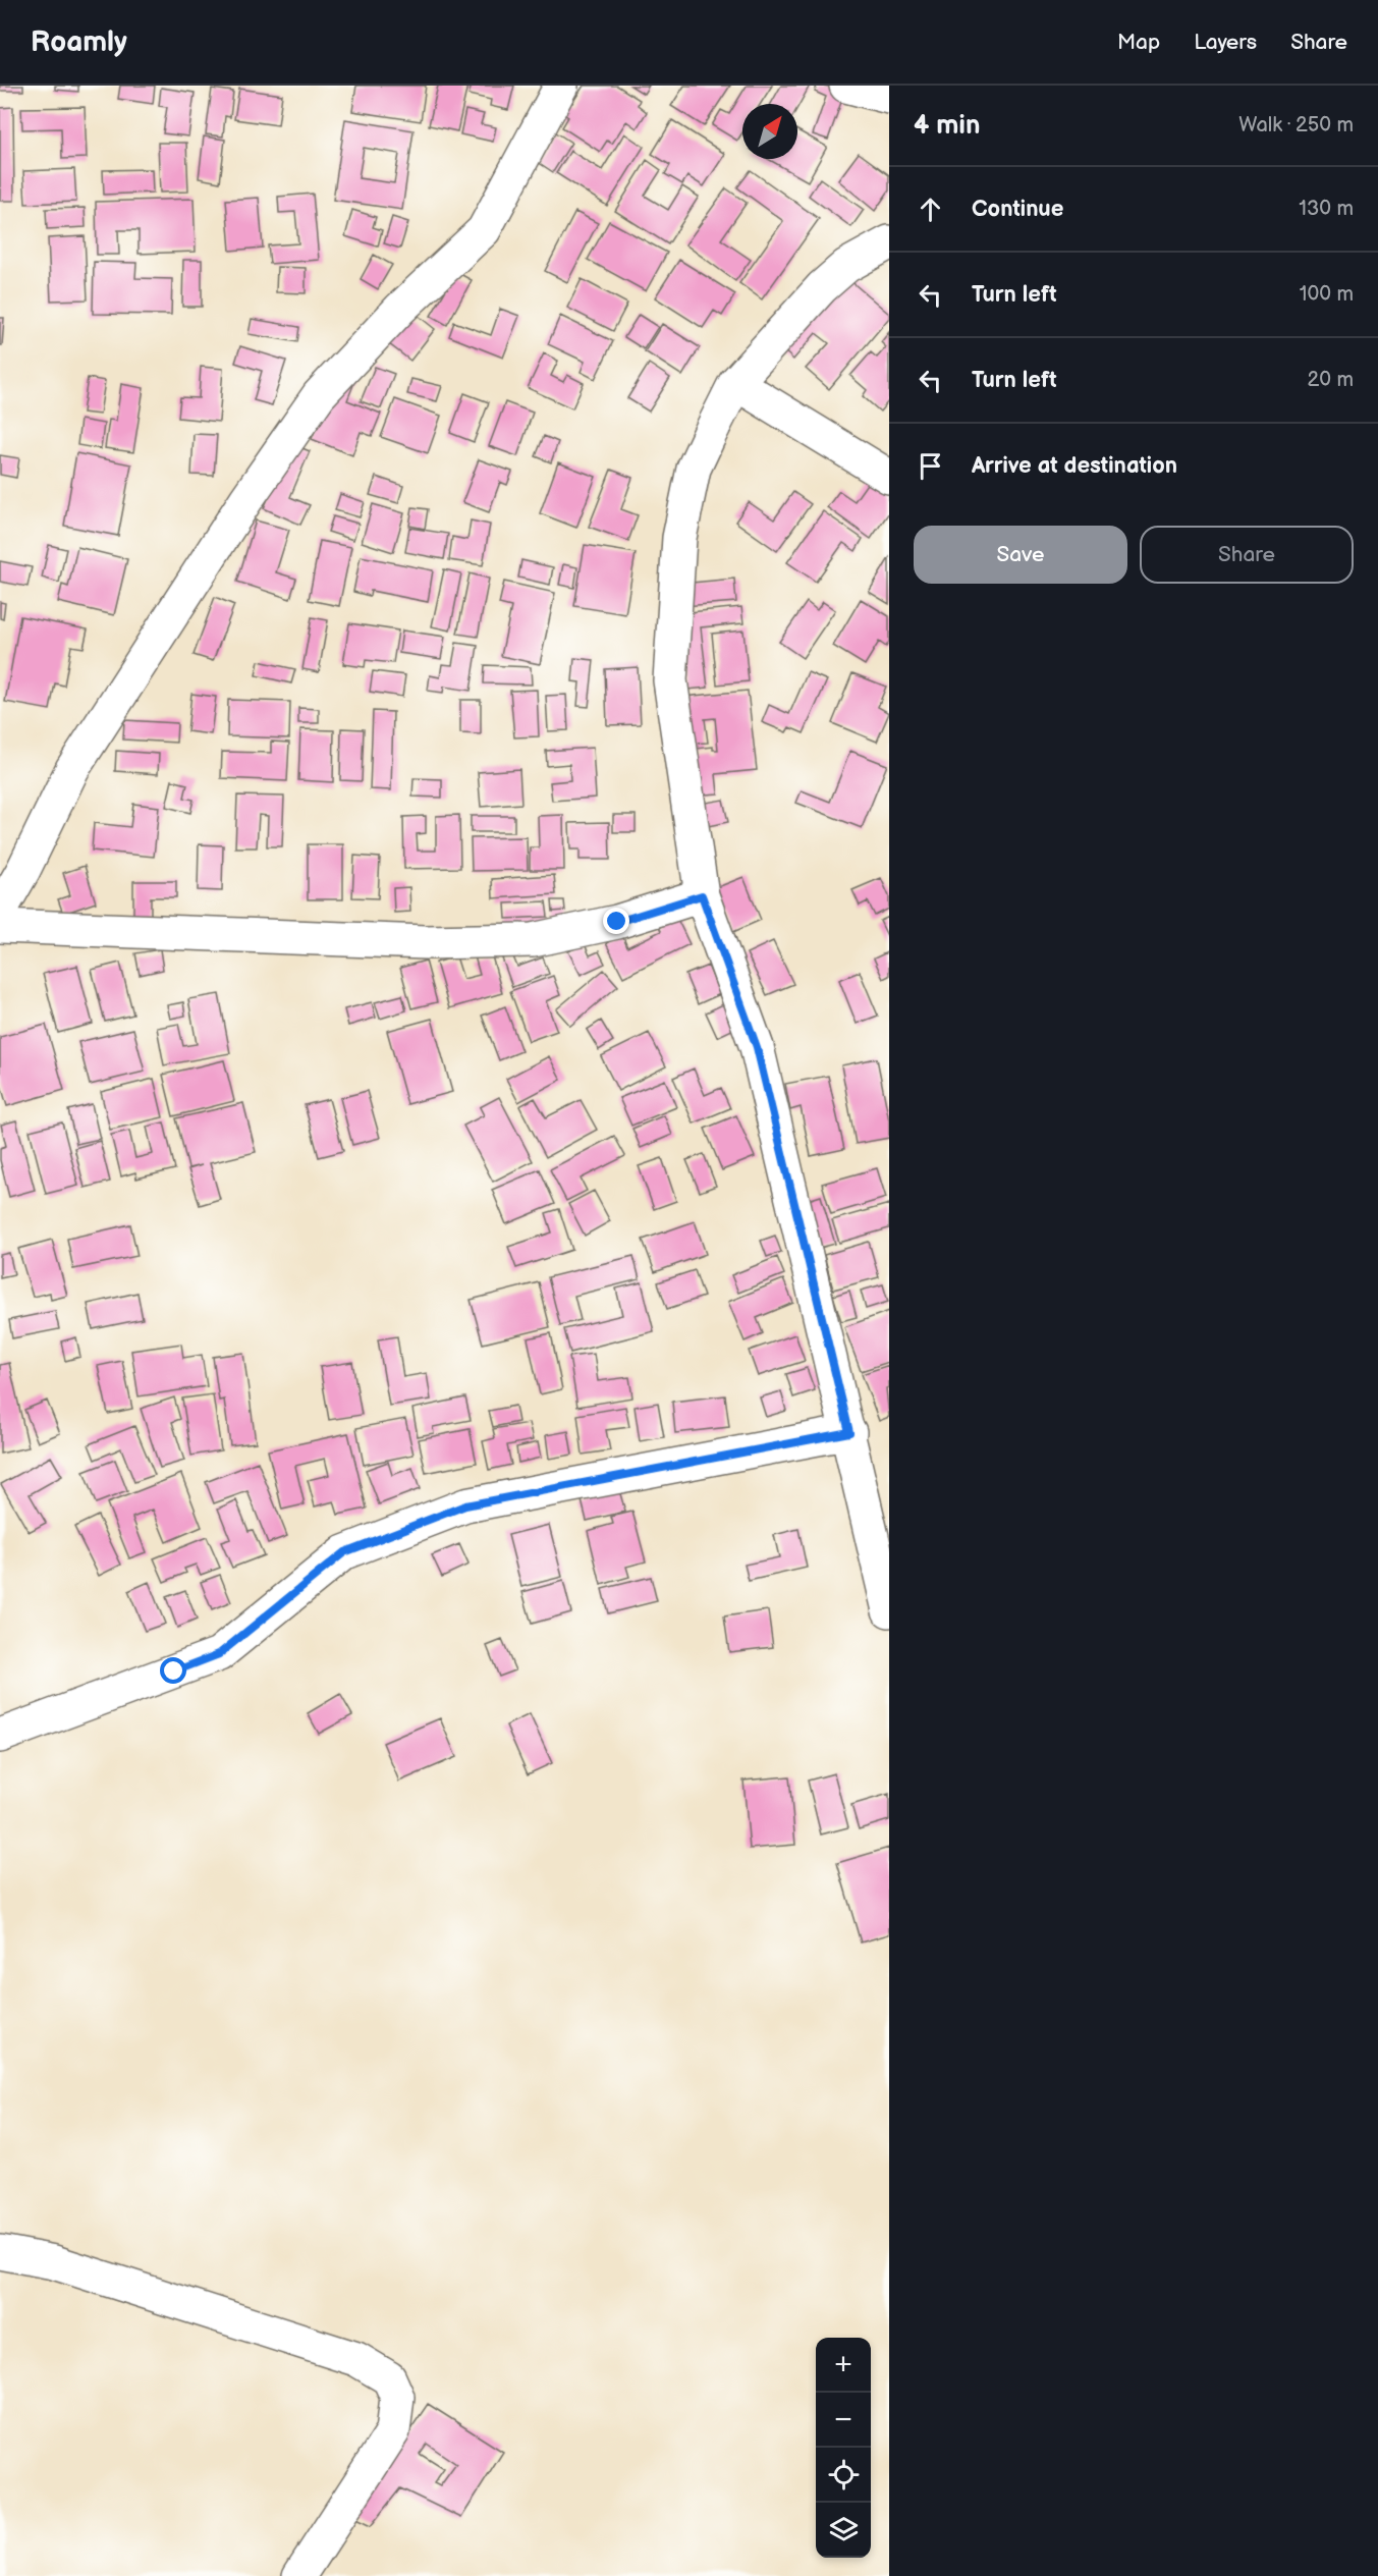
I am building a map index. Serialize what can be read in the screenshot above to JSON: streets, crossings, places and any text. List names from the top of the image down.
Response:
{
  "north": "top right",
  "page": {
    "header": "Roamly",
    "nav": ["Map", "Layers", "Share"],
    "heading": ["4 min", "Walk · 250 m"],
    "list": [
      ["Continue", "130 m"],
      ["Turn left", "100 m"],
      ["Turn left", "20 m"],
      "Arrive at destination"
    ],
    "buttons": ["Save", "Share"],
    "map_buttons": ["+", "−"]
  }
}
